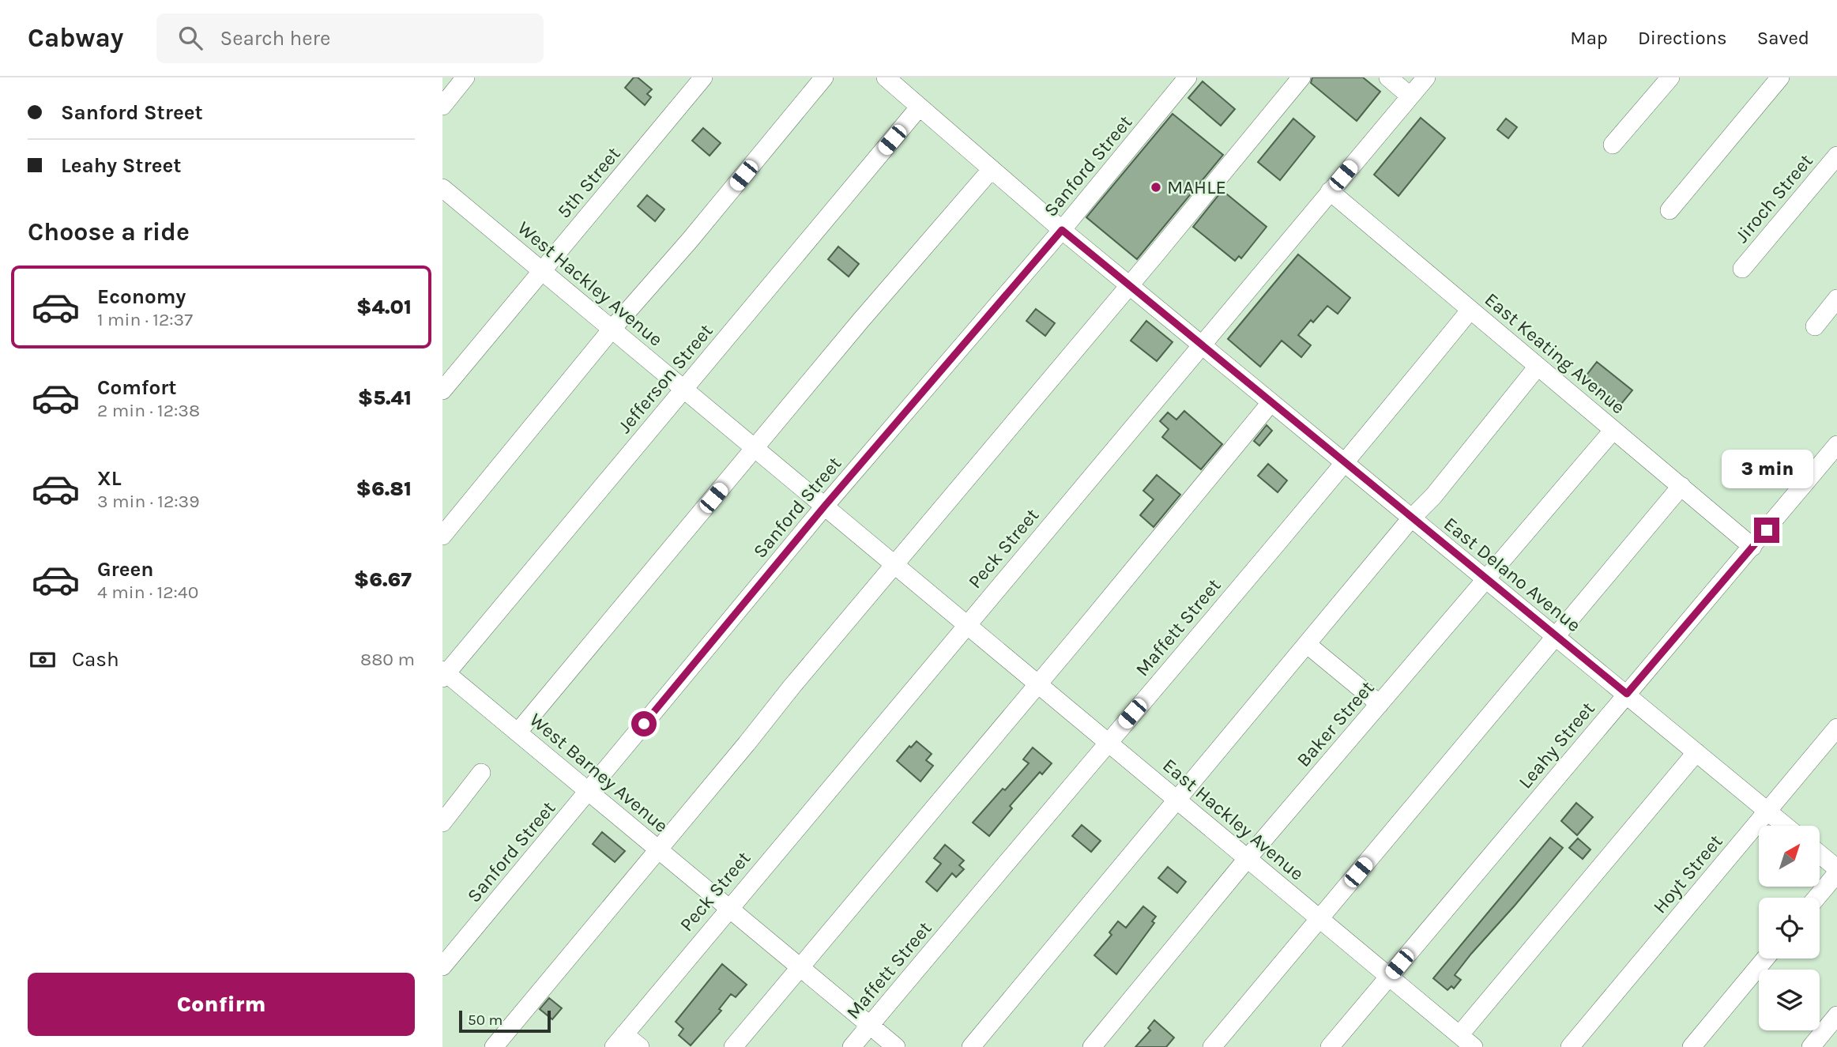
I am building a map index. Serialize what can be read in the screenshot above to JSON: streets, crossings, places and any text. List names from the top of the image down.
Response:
{
  "streets": {
    "street": [
      "Sanford Street",
      "5th Street",
      "Jiroch Street",
      "West Hackley Avenue",
      "East Keating Avenue",
      "Jefferson Street",
      "Peck Street",
      "East Delano Avenue",
      "Maffett Street",
      "Baker Street",
      "Leahy Street",
      "West Barney Avenue",
      "East Hackley Avenue",
      "Hoyt Street"
    ]
  },
  "crossings": [
    ["Sanford Street", "West Hackley Avenue"],
    ["Sanford Street", "East Delano Avenue"],
    ["Sanford Street", "West Barney Avenue"],
    ["5th Street", "West Hackley Avenue"],
    ["West Hackley Avenue", "Jefferson Street"],
    ["West Hackley Avenue", "Peck Street"],
    ["West Hackley Avenue", "East Hackley Avenue"],
    ["East Keating Avenue", "Peck Street"],
    ["East Keating Avenue", "Maffett Street"],
    ["East Keating Avenue", "Baker Street"],
    ["East Keating Avenue", "Leahy Street"],
    ["Jefferson Street", "East Delano Avenue"],
    ["Jefferson Street", "West Barney Avenue"],
    ["Peck Street", "East Delano Avenue"],
    ["Peck Street", "West Barney Avenue"],
    ["Peck Street", "East Hackley Avenue"],
    ["East Delano Avenue", "Maffett Street"],
    ["East Delano Avenue", "Baker Street"],
    ["East Delano Avenue", "Leahy Street"],
    ["East Delano Avenue", "Hoyt Street"],
    ["Maffett Street", "West Barney Avenue"],
    ["Maffett Street", "East Hackley Avenue"],
    ["Baker Street", "East Hackley Avenue"],
    ["Leahy Street", "East Hackley Avenue"]
  ],
  "places": ["MAHLE"],
  "scale_bar": "50 m",
  "north": "top right",
  "page": {
    "header": "Cabway",
    "search": "Search here",
    "nav": ["Map", "Directions", "Saved"],
    "banner": ["Sanford Street", "Leahy Street"],
    "heading": "Choose a ride",
    "list": [
      {
        "name": "Economy",
        "note": "1 min · 12:37",
        "value": "$4.01"
      },
      {
        "name": "Comfort",
        "note": "2 min · 12:38",
        "value": "$5.41"
      },
      {
        "name": "XL",
        "note": "3 min · 12:39",
        "value": "$6.81"
      },
      {
        "name": "Green",
        "note": "4 min · 12:40",
        "value": "$6.67"
      }
    ],
    "bubble": "3 min",
    "pay": ["Cash", "880 m"],
    "buttons": "Confirm",
    "scale": "50 m"
  }
}
